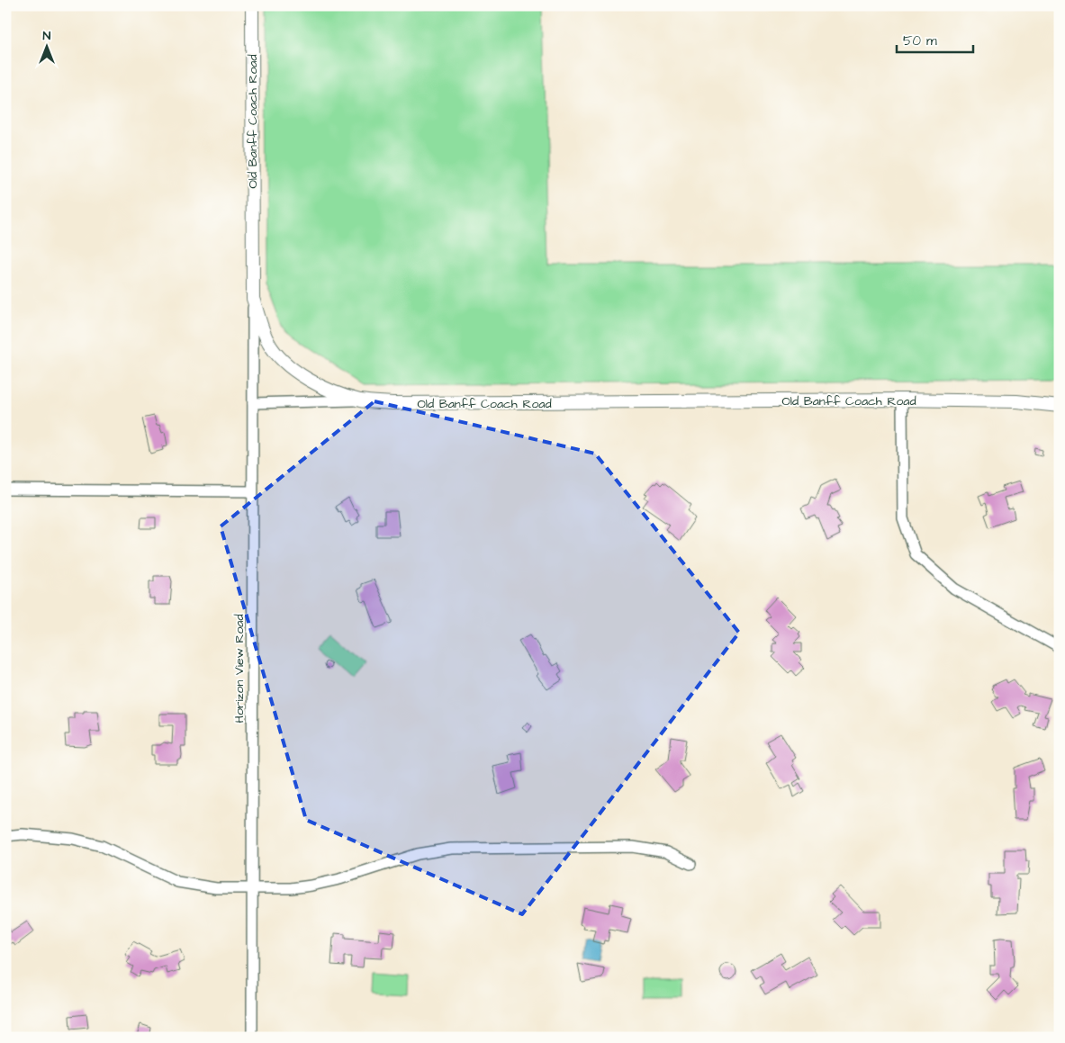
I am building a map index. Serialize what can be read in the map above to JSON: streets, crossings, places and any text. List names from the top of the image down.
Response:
{
  "streets": {
    "main road": ["Old Banff Coach Road"],
    "street": ["Horizon View Road"]
  },
  "crossings": [
    ["Old Banff Coach Road", "Horizon View Road"]
  ],
  "scale_bar": "50 m",
  "north": "top"
}
